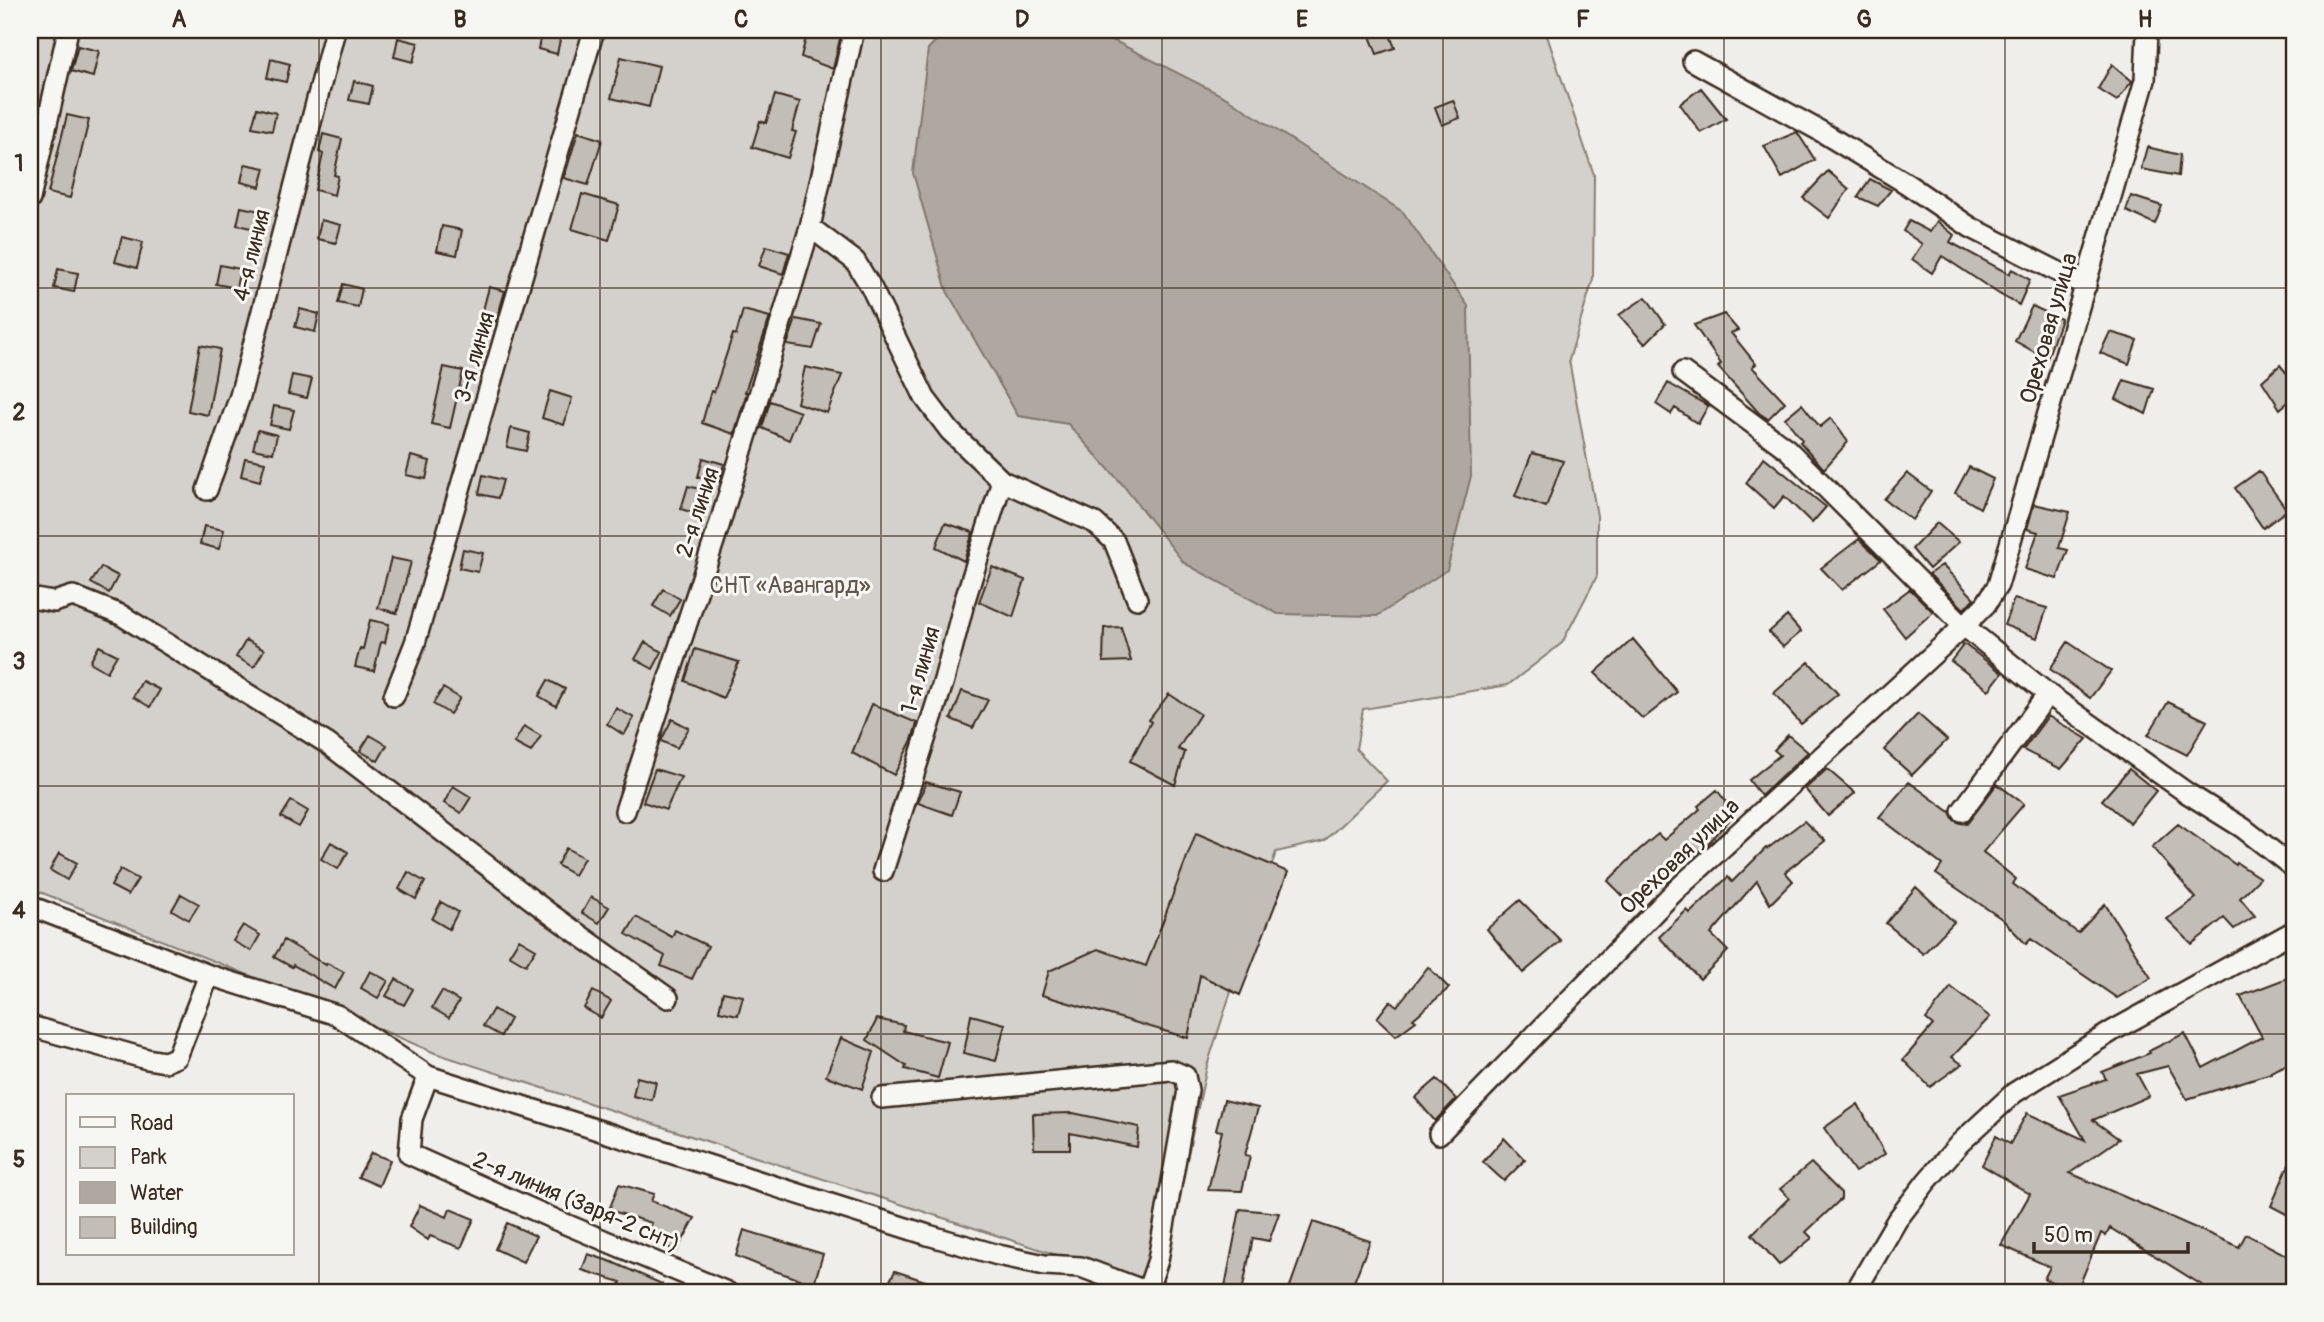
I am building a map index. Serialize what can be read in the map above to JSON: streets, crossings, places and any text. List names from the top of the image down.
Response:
{
  "streets": {
    "street": [
      "4-я линия",
      "Ореховая улица",
      "3-я линия",
      "2-я линия",
      "1-я линия",
      "2-я линия (Заря-2 снт)"
    ]
  },
  "parks": ["СНТ «Авангард»"],
  "legend": [
    "Road",
    "Park",
    "Water",
    "Building"
  ],
  "scale_bar": "50 m",
  "grid": {
    "columns": [
      "A",
      "B",
      "C",
      "D",
      "E",
      "F",
      "G",
      "H"
    ],
    "rows": [
      "1",
      "2",
      "3",
      "4",
      "5"
    ]
  }
}
